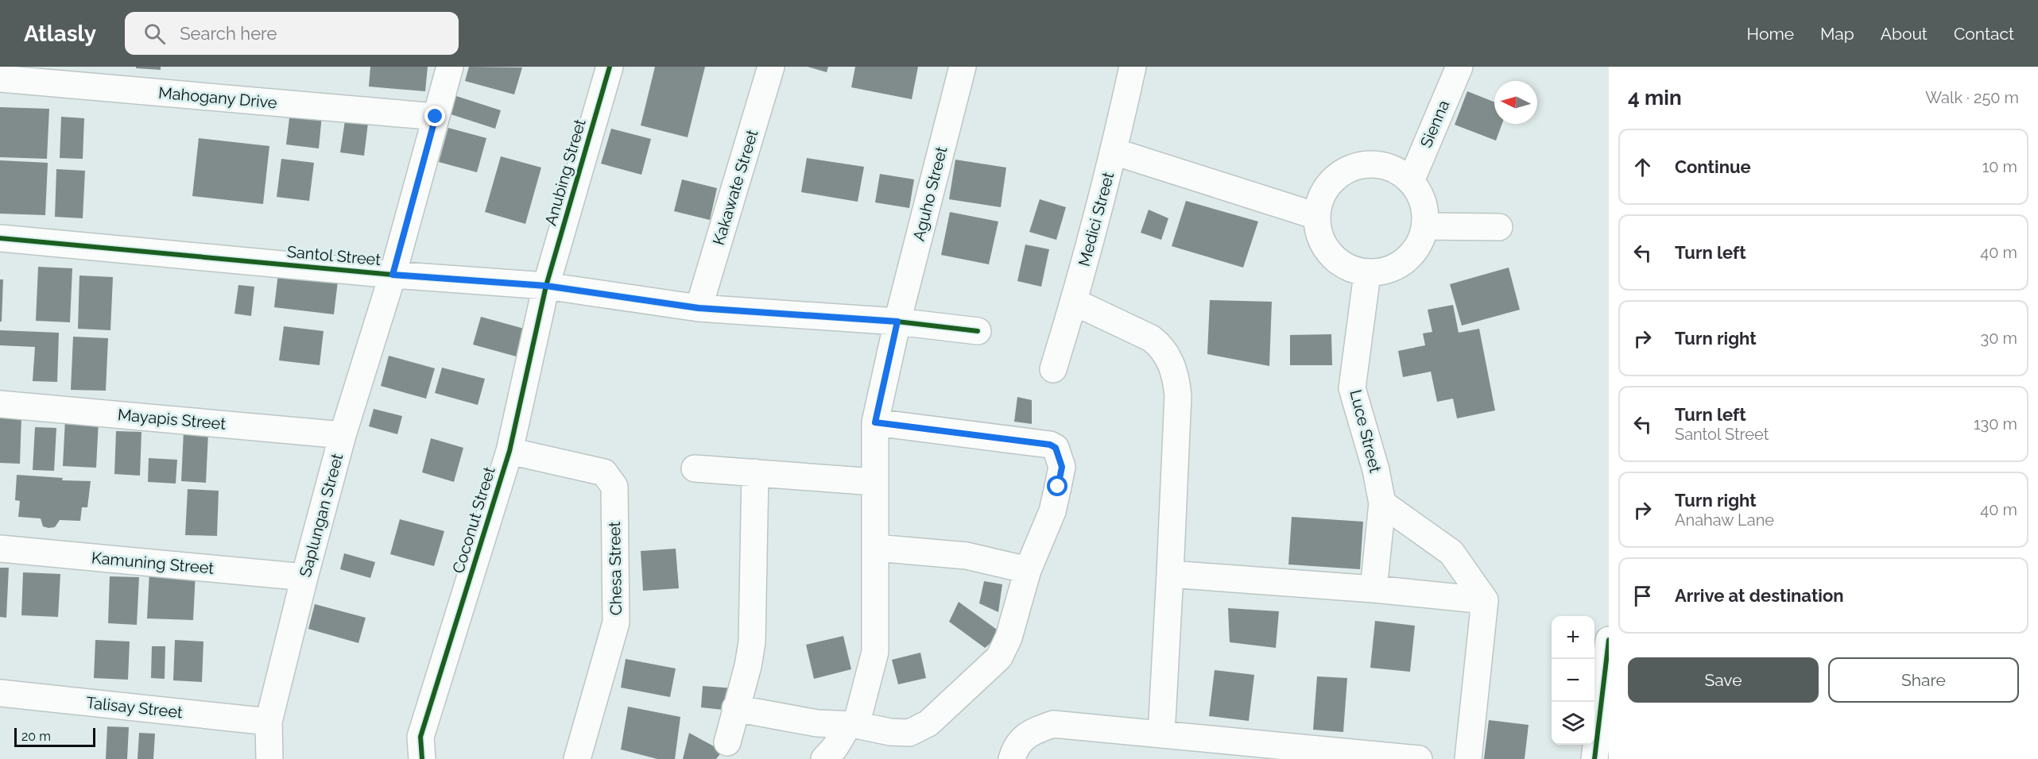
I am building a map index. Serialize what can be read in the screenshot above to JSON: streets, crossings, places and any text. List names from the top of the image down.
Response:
{
  "streets": {
    "street": [
      "Mahogany Drive",
      "Sienna",
      "Anubing Street",
      "Kakawate Street",
      "Aguho Street",
      "Medici Street",
      "Santol Street",
      "Mayapis Street",
      "Luce Street",
      "Saplungan Street",
      "Coconut Street",
      "Kamuning Street",
      "Chesa Street",
      "Talisay Street"
    ]
  },
  "crossings": [
    ["Mahogany Drive", "Saplungan Street"],
    ["Sienna", "Luce Street"],
    ["Anubing Street", "Santol Street"],
    ["Anubing Street", "Coconut Street"],
    ["Kakawate Street", "Santol Street"],
    ["Aguho Street", "Santol Street"],
    ["Santol Street", "Saplungan Street"],
    ["Santol Street", "Coconut Street"],
    ["Mayapis Street", "Saplungan Street"],
    ["Saplungan Street", "Kamuning Street"],
    ["Saplungan Street", "Talisay Street"],
    ["Coconut Street", "Chesa Street"]
  ],
  "scale_bar": "20 m",
  "north": "left",
  "page": {
    "header": "Atlasly",
    "search": "Search here",
    "nav": [
      "Home",
      "Map",
      "About",
      "Contact"
    ],
    "heading": ["4 min", "Walk · 250 m"],
    "list": [
      ["Continue", "10 m"],
      ["Turn left", "40 m"],
      ["Turn right", "30 m"],
      ["Turn left", "Santol Street", "130 m"],
      ["Turn right", "Anahaw Lane", "40 m"],
      "Arrive at destination"
    ],
    "map_buttons": ["+", "−"],
    "buttons": ["Save", "Share"],
    "scale": "20 m"
  }
}
